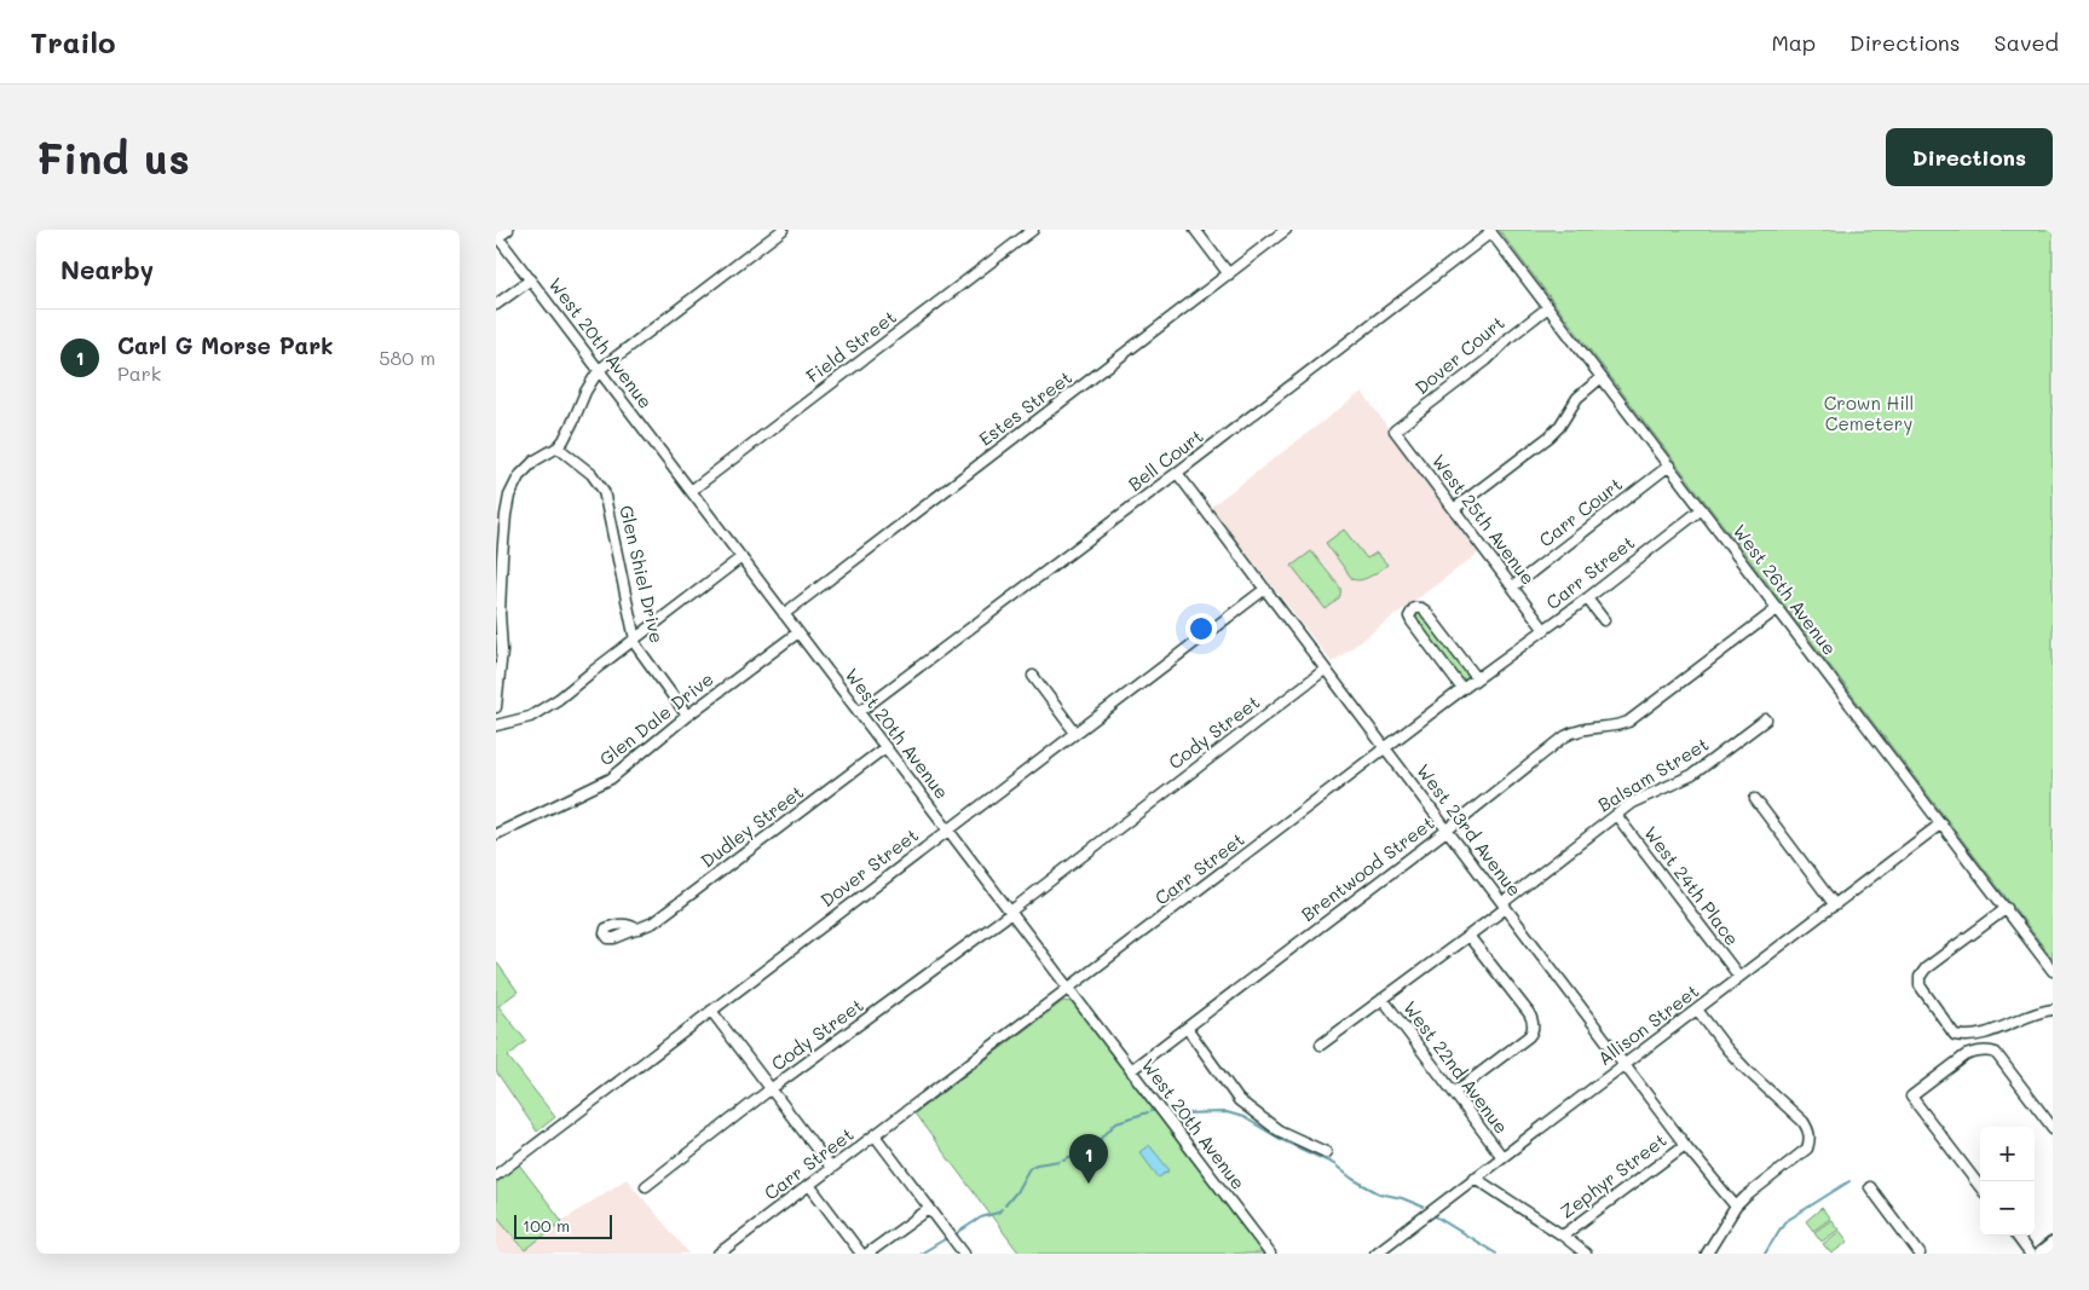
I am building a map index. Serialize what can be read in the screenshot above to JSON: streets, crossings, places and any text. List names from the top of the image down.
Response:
{
  "streets": {
    "street": [
      "West 20th Avenue",
      "Field Street",
      "Dover Court",
      "Estes Street",
      "Bell Court",
      "Carr Court",
      "West 25th Avenue",
      "Carr Street",
      "Glen Shiel Drive",
      "West 26th Avenue",
      "Glen Dale Drive",
      "Cody Street",
      "Balsam Street",
      "Dudley Street",
      "West 23rd Avenue",
      "Dover Street",
      "Brentwood Street",
      "West 24th Place",
      "Allison Street",
      "West 22nd Avenue",
      "Zephyr Street"
    ]
  },
  "crossings": [
    ["West 20th Avenue", "Field Street"],
    ["West 20th Avenue", "Estes Street"],
    ["West 20th Avenue", "Bell Court"],
    ["West 20th Avenue", "Carr Street"],
    ["West 20th Avenue", "Glen Dale Drive"],
    ["West 20th Avenue", "Cody Street"],
    ["West 20th Avenue", "Dudley Street"],
    ["West 20th Avenue", "Dover Street"],
    ["West 20th Avenue", "Brentwood Street"],
    ["Dover Court", "West 25th Avenue"],
    ["Dover Court", "West 26th Avenue"],
    ["Bell Court", "West 26th Avenue"],
    ["Bell Court", "West 23rd Avenue"],
    ["Carr Court", "West 25th Avenue"],
    ["Carr Court", "West 26th Avenue"],
    ["West 25th Avenue", "Carr Street"],
    ["Carr Street", "West 26th Avenue"],
    ["Carr Street", "West 23rd Avenue"],
    ["Glen Shiel Drive", "Glen Dale Drive"],
    ["West 26th Avenue", "Brentwood Street"],
    ["West 26th Avenue", "Allison Street"],
    ["Cody Street", "West 23rd Avenue"],
    ["Balsam Street", "West 23rd Avenue"],
    ["Balsam Street", "West 24th Place"],
    ["Balsam Street", "West 22nd Avenue"],
    ["West 23rd Avenue", "Dover Street"],
    ["West 23rd Avenue", "Brentwood Street"],
    ["West 23rd Avenue", "Allison Street"],
    ["West 23rd Avenue", "Zephyr Street"],
    ["West 24th Place", "Allison Street"],
    ["Allison Street", "West 22nd Avenue"]
  ],
  "parks": ["Crown Hill Cemetery"],
  "scale_bar": "100 m",
  "page": {
    "header": "Trailo",
    "nav": ["Map", "Directions", "Saved"],
    "buttons": "Directions",
    "title": "Find us",
    "heading": "Nearby",
    "list": [
      {
        "mark": "1",
        "name": "Carl G Morse Park",
        "note": "Park",
        "value": "580 m"
      }
    ],
    "map_buttons": ["+", "−"],
    "pins": "1",
    "scale": "100 m"
  }
}
